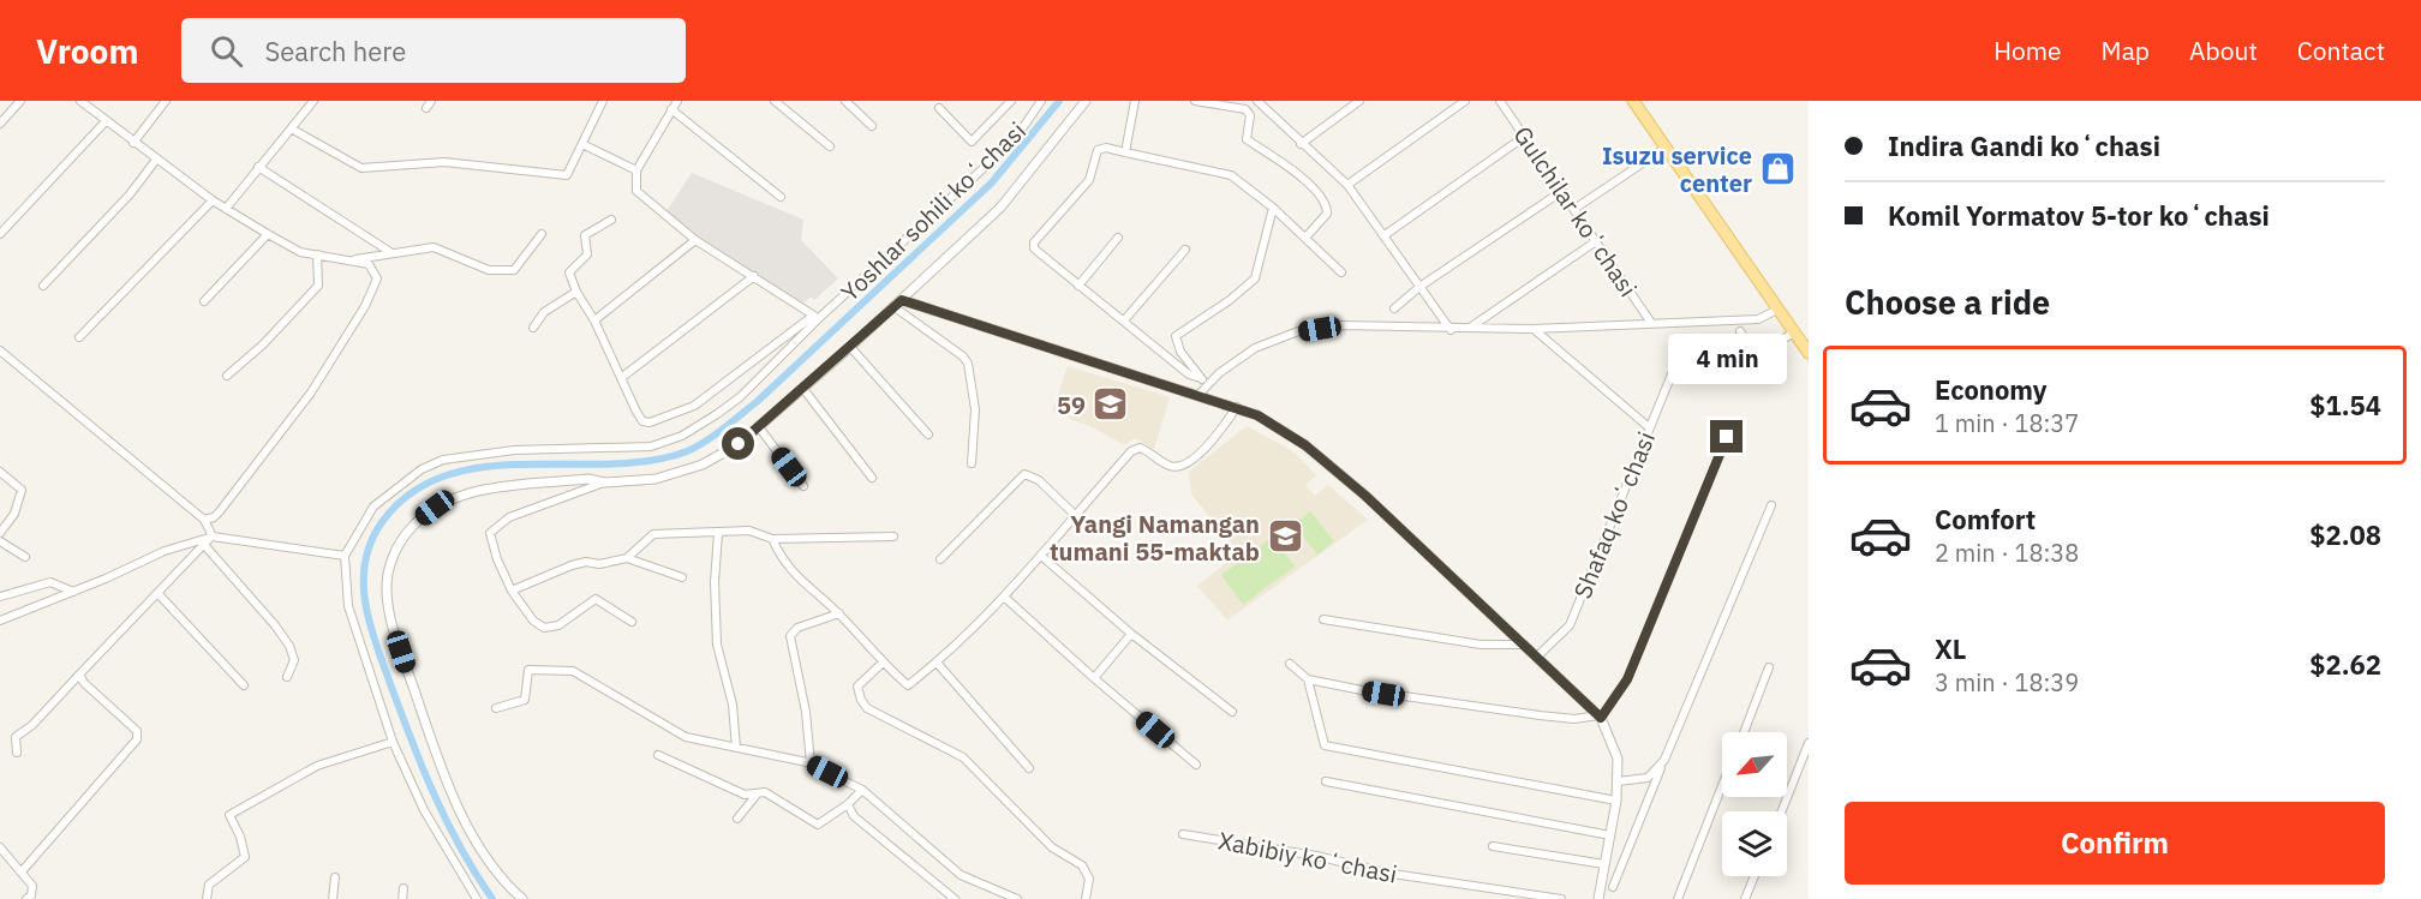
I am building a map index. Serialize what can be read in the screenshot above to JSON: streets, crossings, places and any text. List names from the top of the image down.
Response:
{
  "streets": {
    "street": [
      "Yoshlar sohili koʻchasi",
      "Gulchilar koʻchasi",
      "Shafaq koʻchasi",
      "Xabibiy koʻchasi"
    ]
  },
  "places": {
    "shop": ["Isuzu service center"],
    "school or university": ["59", "Yangi Namangan tumani 55-maktab"]
  },
  "north": "bottom left",
  "page": {
    "header": "Vroom",
    "search": "Search here",
    "nav": [
      "Home",
      "Map",
      "About",
      "Contact"
    ],
    "banner": ["Indira Gandi koʻchasi", "Komil Yormatov 5-tor koʻchasi"],
    "heading": "Choose a ride",
    "bubble": "4 min",
    "list": [
      {
        "name": "Economy",
        "note": "1 min · 18:37",
        "value": "$1.54"
      },
      {
        "name": "Comfort",
        "note": "2 min · 18:38",
        "value": "$2.08"
      },
      {
        "name": "XL",
        "note": "3 min · 18:39",
        "value": "$2.62"
      }
    ],
    "buttons": "Confirm"
  }
}
